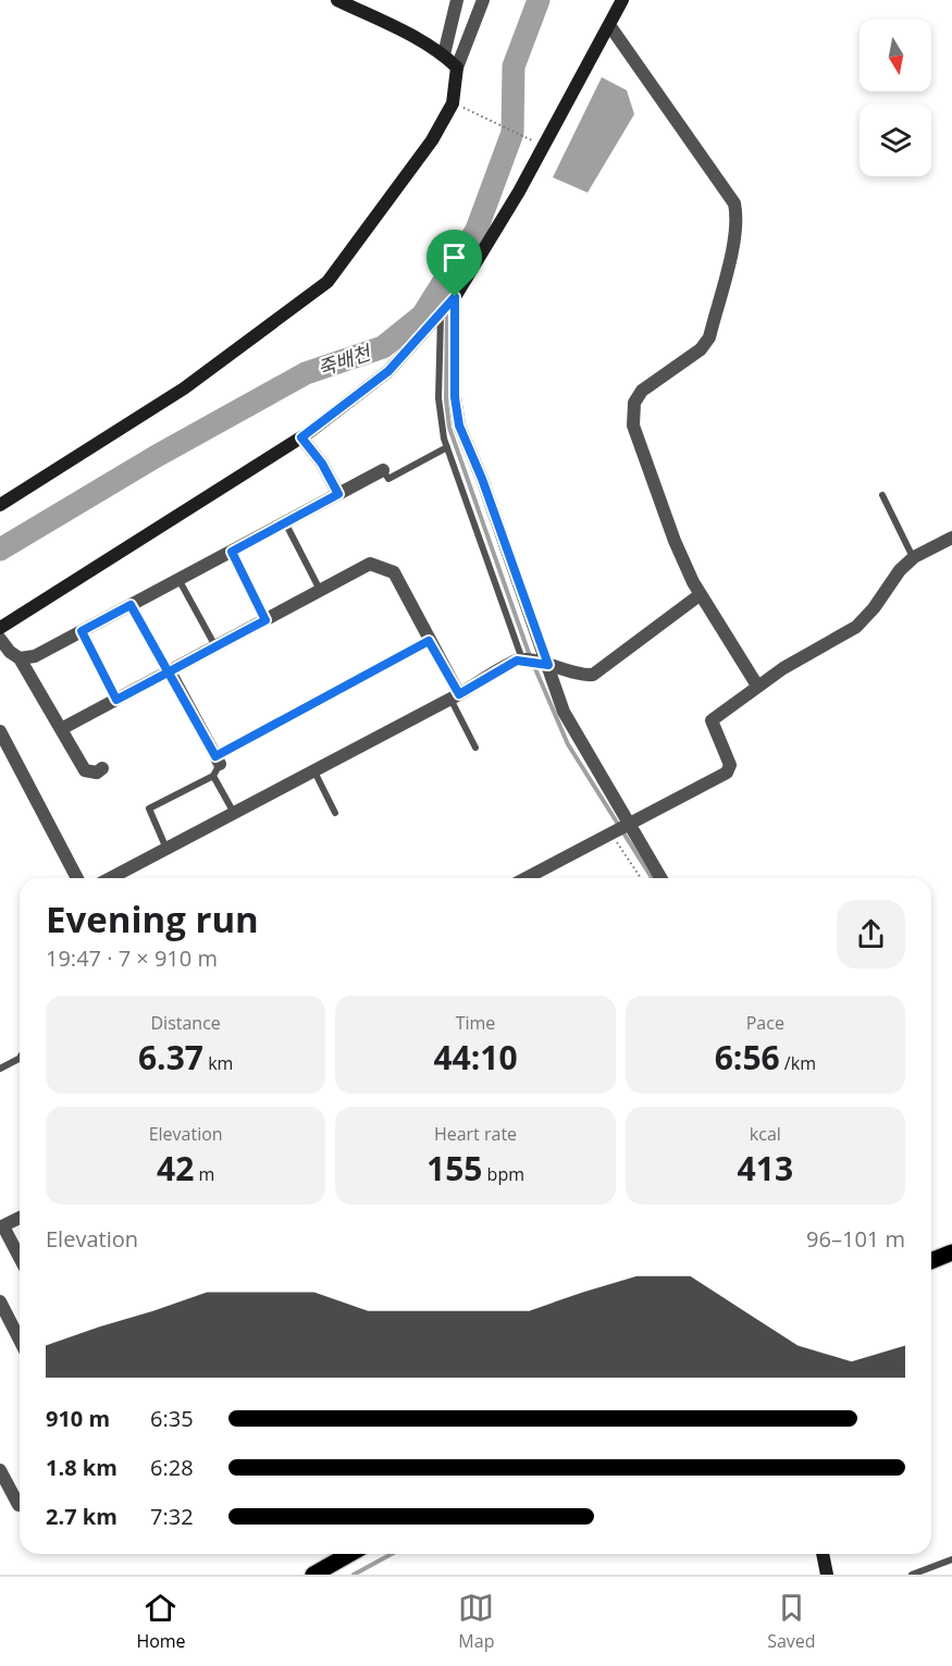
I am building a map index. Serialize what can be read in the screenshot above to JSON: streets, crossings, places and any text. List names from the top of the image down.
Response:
{
  "water": ["죽배천"],
  "north": "bottom",
  "page": {
    "heading": ["Evening run", "19:47 · 7 × 910 m"],
    "stats": [
      ["Distance", "6.37 km"],
      ["Time", "44:10"],
      ["Pace", "6:56 /km"],
      ["Elevation", "42 m"],
      ["Heart rate", "155 bpm"],
      ["kcal", "413"]
    ],
    "chart": ["Elevation", "96–101 m"],
    "list": [
      {
        "name": "910 m",
        "note": "6:35"
      },
      {
        "name": "1.8 km",
        "note": "6:28"
      },
      {
        "name": "2.7 km",
        "note": "7:32"
      }
    ],
    "tabs": ["Home", "Map", "Saved"]
  }
}
